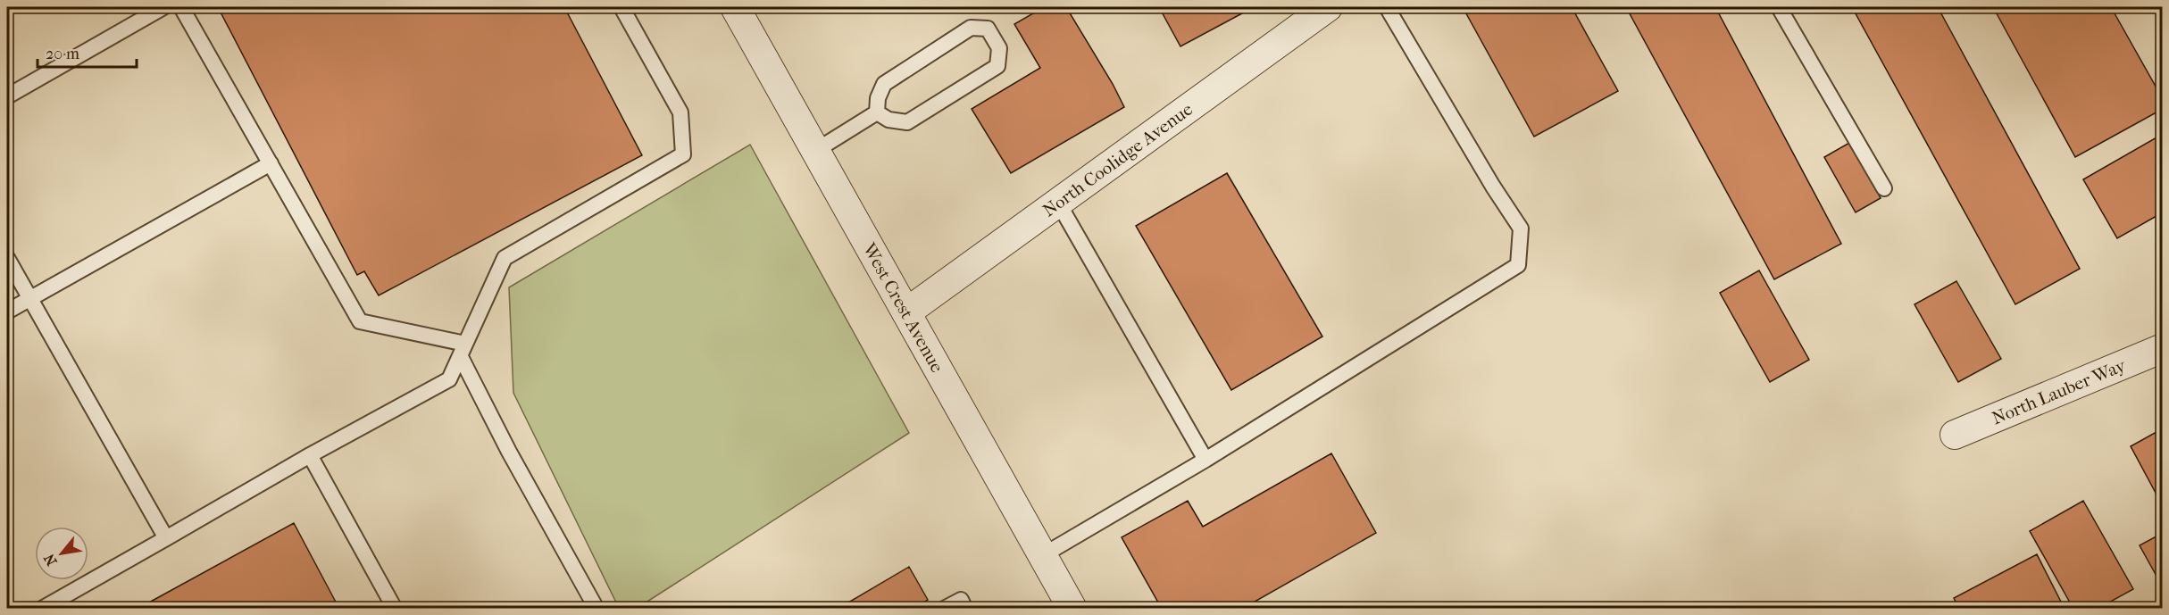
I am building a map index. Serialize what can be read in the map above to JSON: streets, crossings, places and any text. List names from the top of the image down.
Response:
{
  "streets": {
    "street": ["North Coolidge Avenue", "West Crest Avenue", "North Lauber Way"]
  },
  "crossings": [
    ["North Coolidge Avenue", "West Crest Avenue"]
  ],
  "scale_bar": "20 m",
  "north": "bottom left"
}
